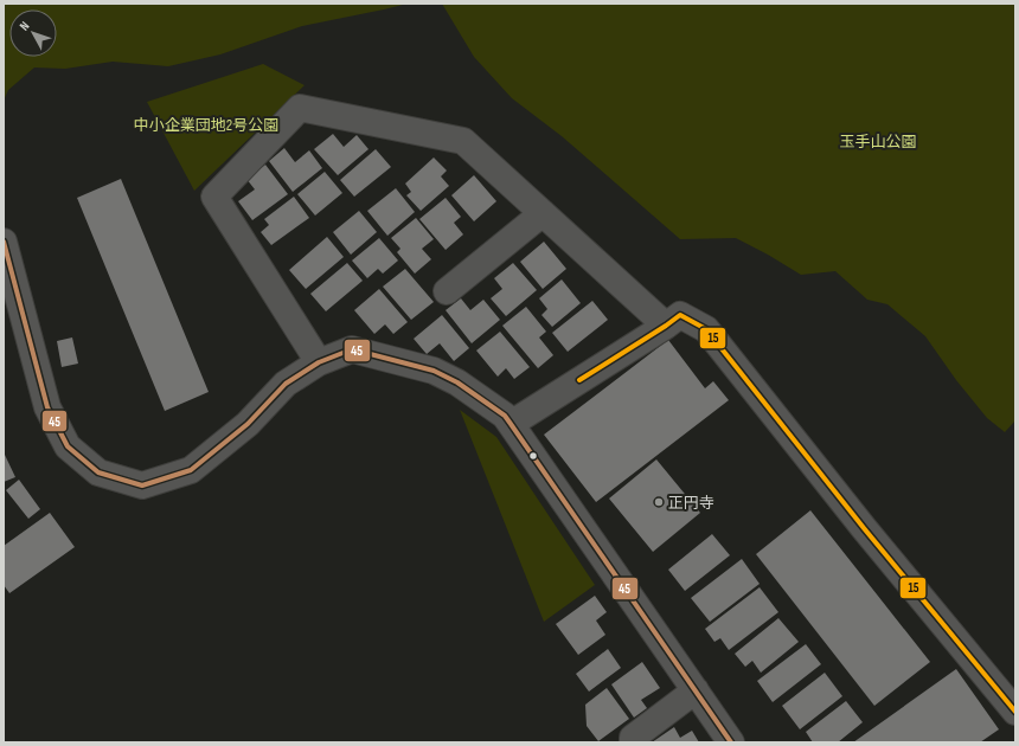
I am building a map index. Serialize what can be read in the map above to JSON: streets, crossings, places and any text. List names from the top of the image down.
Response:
{
  "parks": ["中小企業団地2号公園", "玉手山公園"],
  "places": ["正円寺"],
  "lines": ["transit line 45", "transit line 15"],
  "north": "top left"
}
